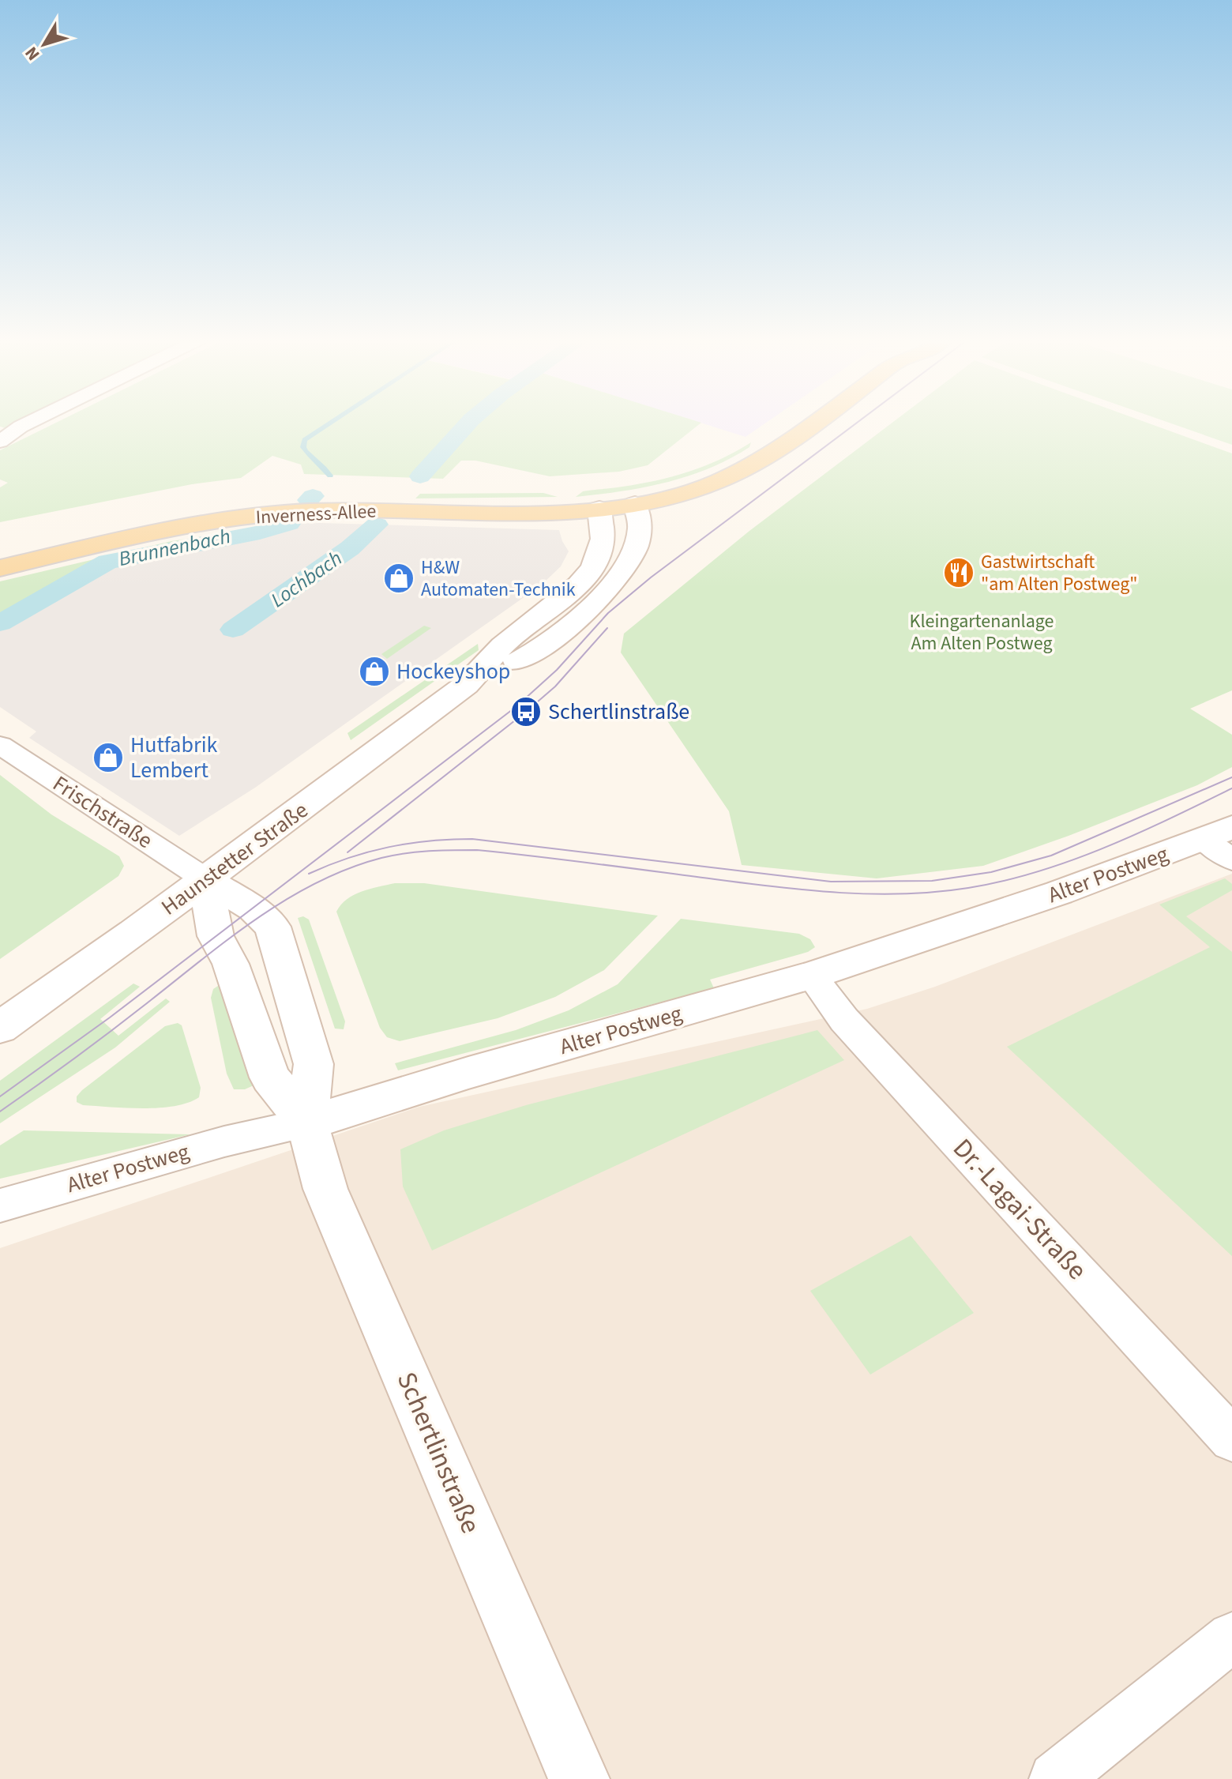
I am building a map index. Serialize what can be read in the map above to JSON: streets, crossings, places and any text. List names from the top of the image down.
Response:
{
  "streets": {
    "main road": ["Inverness-Allee"],
    "street": [
      "Frischstraße",
      "Haunstetter Straße",
      "Alter Postweg",
      "Dr.-Lagai-Straße",
      "Schertlinstraße"
    ]
  },
  "crossings": [
    ["Inverness-Allee", "Haunstetter Straße"],
    ["Frischstraße", "Haunstetter Straße"],
    ["Frischstraße", "Schertlinstraße"],
    ["Haunstetter Straße", "Schertlinstraße"],
    ["Alter Postweg", "Dr.-Lagai-Straße"],
    ["Alter Postweg", "Schertlinstraße"]
  ],
  "water": ["Brunnenbach", "Lochbach"],
  "parks": ["Kleingartenanlage Am Alten Postweg"],
  "places": {
    "restaurant": ["Gastwirtschaft \"am Alten Postweg\""],
    "shop": ["H&W Automaten-Technik", "Hockeyshop", "Hutfabrik Lembert"],
    "bus stop": ["Schertlinstraße"]
  },
  "north": "bottom left"
}
